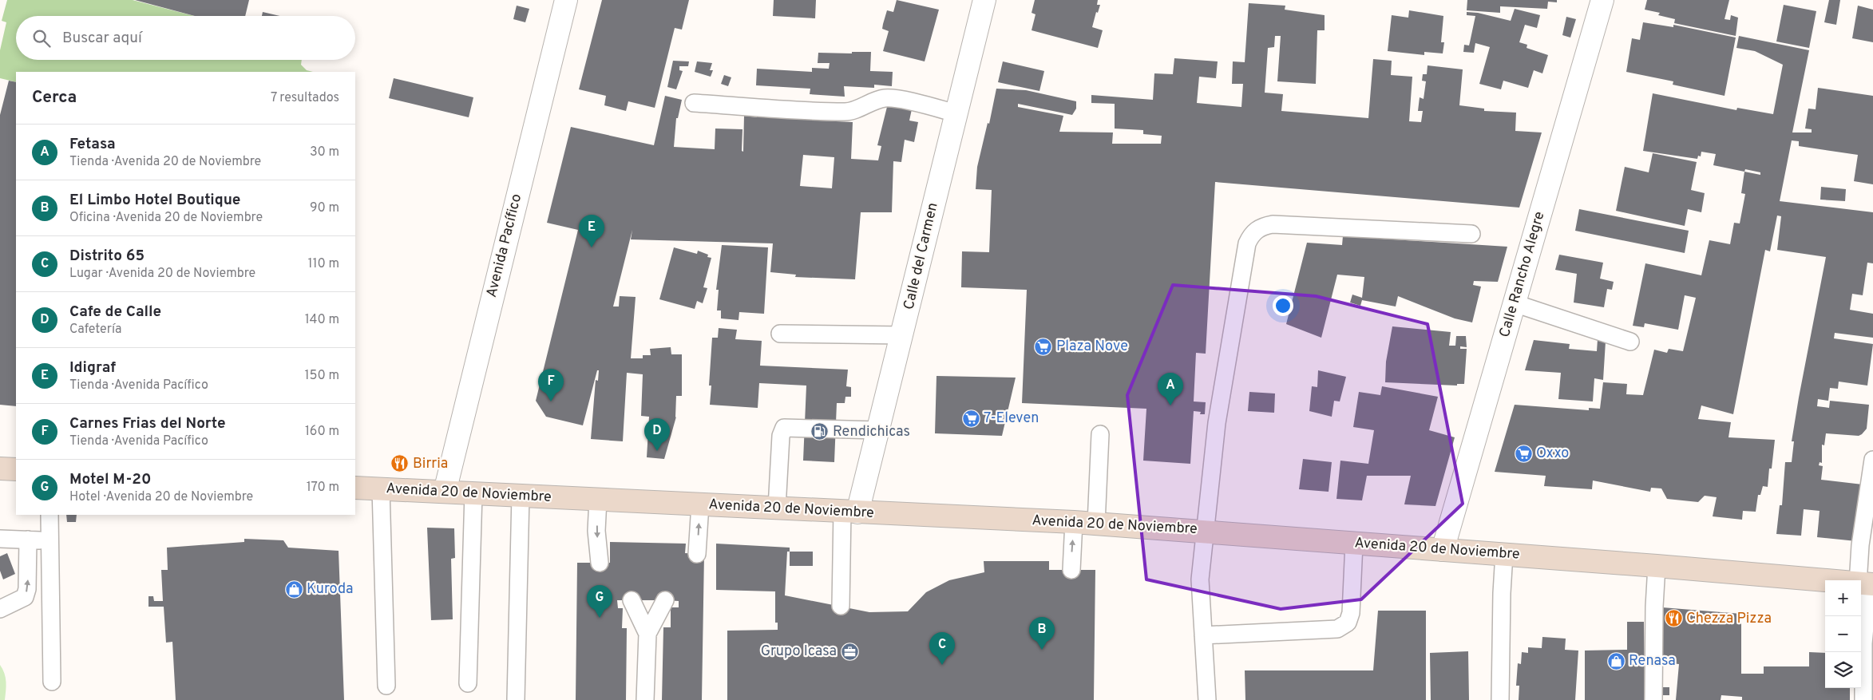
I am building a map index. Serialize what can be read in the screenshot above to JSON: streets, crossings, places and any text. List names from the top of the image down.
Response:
{
  "streets": {
    "main road": ["Avenida 20 de Noviembre"],
    "street": ["Avenida Pacífico", "Calle del Carmen", "Calle Rancho Alegre"]
  },
  "crossings": [
    ["Avenida Pacífico", "Avenida 20 de Noviembre"],
    ["Calle del Carmen", "Avenida 20 de Noviembre"],
    ["Calle Rancho Alegre", "Avenida 20 de Noviembre"]
  ],
  "places": {
    "supermarket": ["Plaza Nove", "7-Eleven", "Oxxo"],
    "fuel station": ["Rendichicas"],
    "restaurant": ["Birria", "Chezza Pizza"],
    "shop": ["Kuroda", "Renasa"],
    "office": ["Grupo Icasa"]
  },
  "page": {
    "search": "Buscar aquí",
    "heading": ["Cerca", "7 resultados"],
    "list": [
      {
        "mark": "A",
        "name": "Fetasa",
        "note": "Tienda · Avenida 20 de Noviembre",
        "value": "30 m"
      },
      {
        "mark": "B",
        "name": "El Limbo Hotel Boutique",
        "note": "Oficina · Avenida 20 de Noviembre",
        "value": "90 m"
      },
      {
        "mark": "C",
        "name": "Distrito 65",
        "note": "Lugar · Avenida 20 de Noviembre",
        "value": "110 m"
      },
      {
        "mark": "D",
        "name": "Cafe de Calle",
        "note": "Cafetería",
        "value": "140 m"
      },
      {
        "mark": "E",
        "name": "Idigraf",
        "note": "Tienda · Avenida Pacífico",
        "value": "150 m"
      },
      {
        "mark": "F",
        "name": "Carnes Frias del Norte",
        "note": "Tienda · Avenida Pacífico",
        "value": "160 m"
      },
      {
        "mark": "G",
        "name": "Motel M-20",
        "note": "Hotel · Avenida 20 de Noviembre",
        "value": "170 m"
      }
    ],
    "pins": [
      "E",
      "F",
      "A",
      "D",
      "G",
      "B",
      "C"
    ],
    "map_buttons": ["+", "−"]
  }
}
